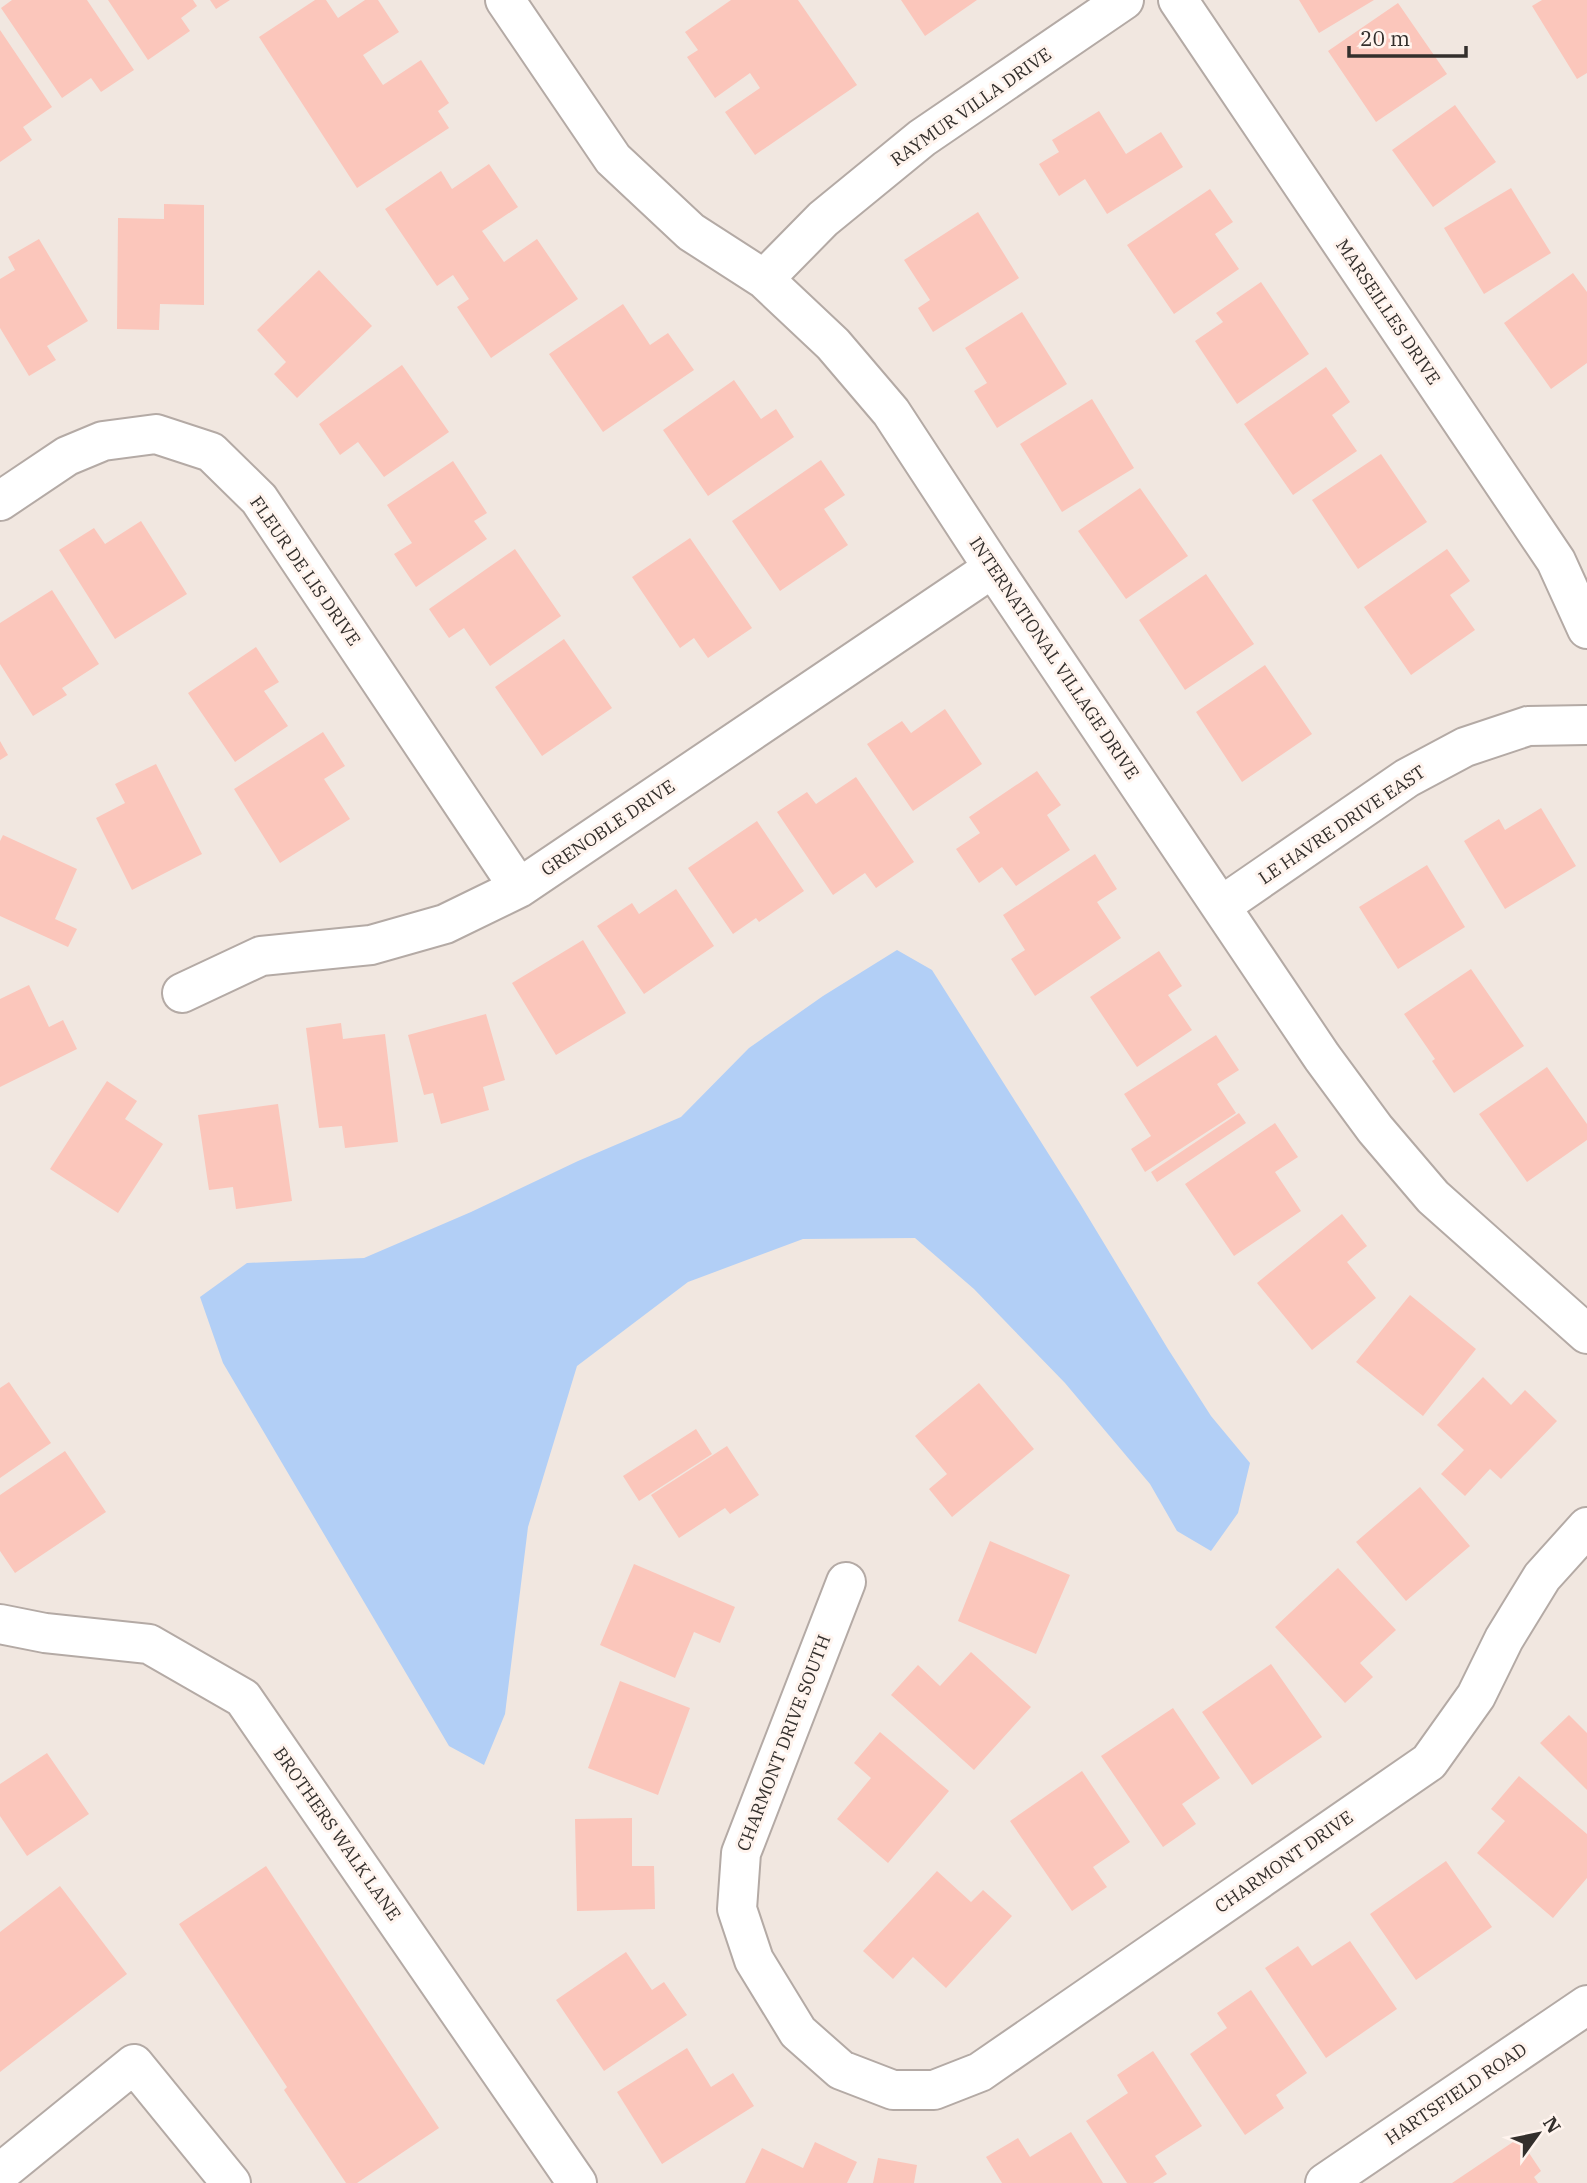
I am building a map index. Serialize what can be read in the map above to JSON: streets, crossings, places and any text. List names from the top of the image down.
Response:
{
  "streets": {
    "street": [
      "RAYMUR VILLA DRIVE",
      "MARSEILLES DRIVE",
      "FLEUR DE LIS DRIVE",
      "INTERNATIONAL VILLAGE DRIVE",
      "LE HAVRE DRIVE EAST",
      "GRENOBLE DRIVE",
      "CHARMONT DRIVE SOUTH",
      "BROTHERS WALK LANE",
      "CHARMONT DRIVE",
      "HARTSFIELD ROAD"
    ]
  },
  "crossings": [
    ["RAYMUR VILLA DRIVE", "INTERNATIONAL VILLAGE DRIVE"],
    ["FLEUR DE LIS DRIVE", "GRENOBLE DRIVE"],
    ["INTERNATIONAL VILLAGE DRIVE", "LE HAVRE DRIVE EAST"],
    ["INTERNATIONAL VILLAGE DRIVE", "GRENOBLE DRIVE"],
    ["CHARMONT DRIVE SOUTH", "CHARMONT DRIVE"]
  ],
  "scale_bar": "20 m",
  "north": "top right"
}
